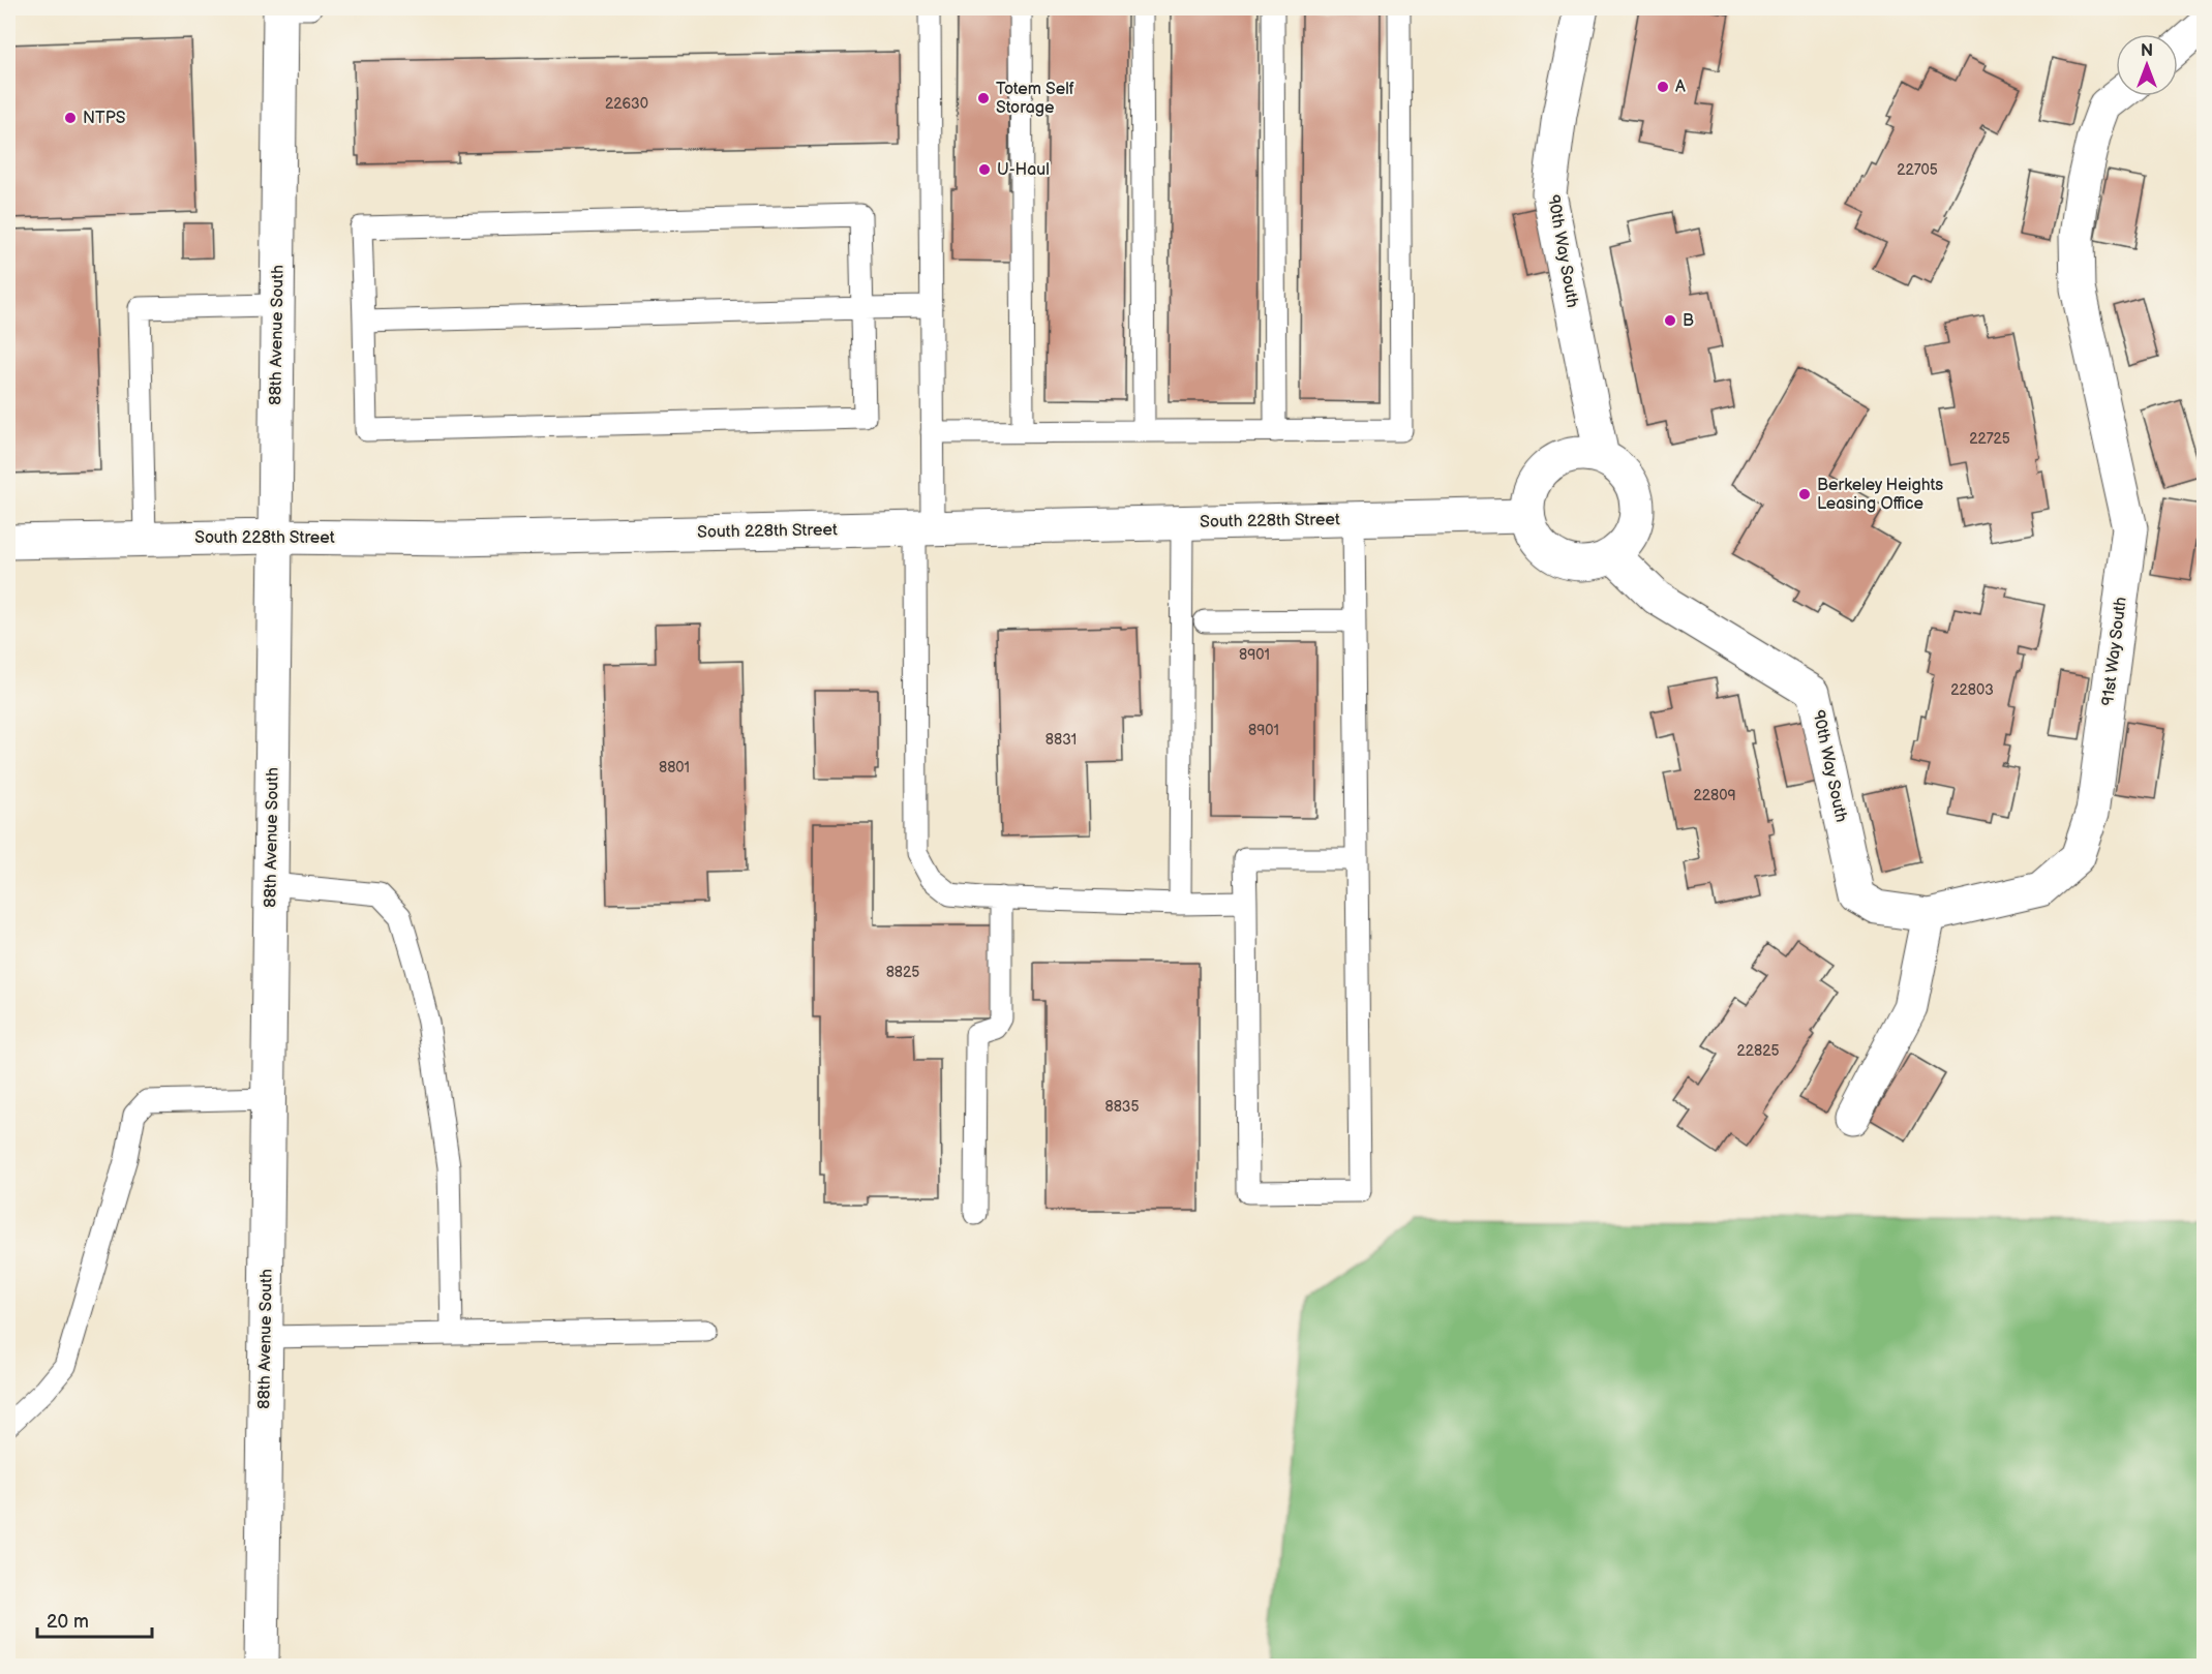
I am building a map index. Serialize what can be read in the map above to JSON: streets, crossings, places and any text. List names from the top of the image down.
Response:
{
  "streets": {
    "street": [
      "90th Way South",
      "88th Avenue South",
      "South 228th Street",
      "91st Way South"
    ]
  },
  "crossings": [
    ["90th Way South", "South 228th Street"],
    ["90th Way South", "91st Way South"],
    ["88th Avenue South", "South 228th Street"]
  ],
  "places": [
    "A",
    "Totem Self Storage",
    "NTPS",
    "U-Haul",
    "B",
    "Berkeley Heights Leasing Office"
  ],
  "house_numbers": [
    "22630",
    "22705",
    "22725",
    "8901",
    "22803",
    "8901",
    "8831",
    "8801",
    "22809",
    "8825",
    "22825",
    "8835"
  ],
  "scale_bar": "20 m",
  "north": "top"
}
